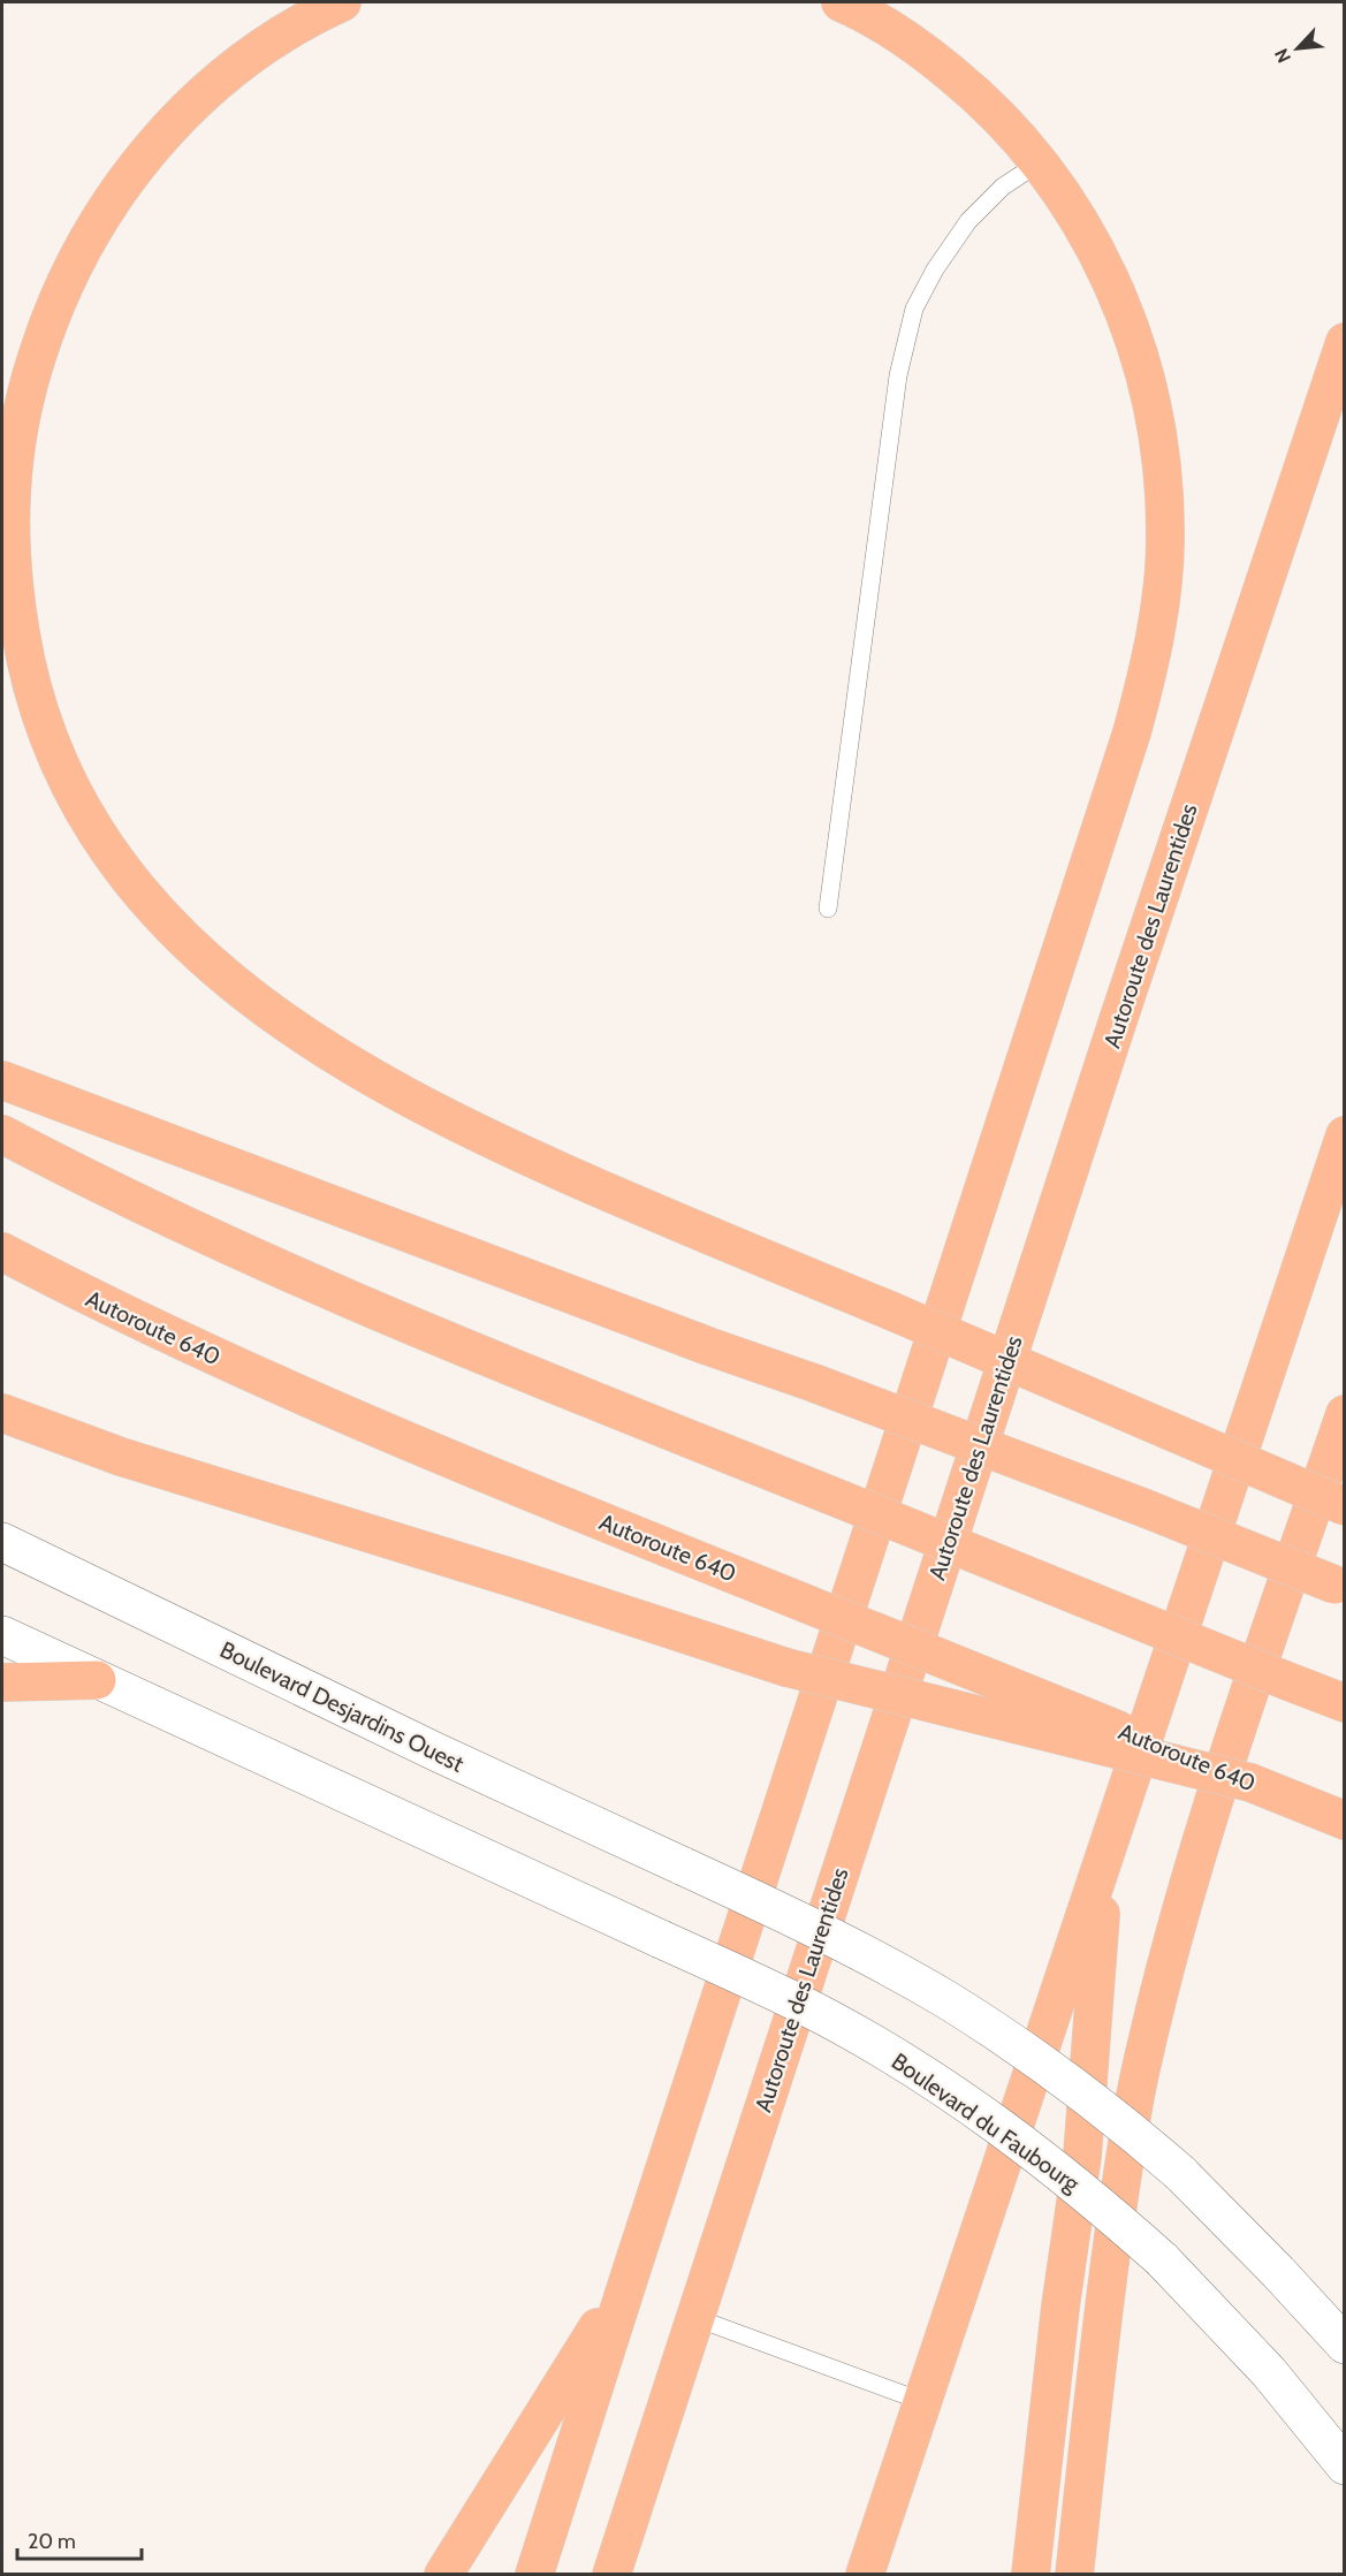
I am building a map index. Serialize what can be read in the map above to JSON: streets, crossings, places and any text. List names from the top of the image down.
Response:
{
  "streets": {
    "highway": ["Autoroute des Laurentides", "Autoroute 640"],
    "street": ["Boulevard Desjardins Ouest", "Boulevard du Faubourg"]
  },
  "scale_bar": "20 m",
  "north": "bottom left"
}
